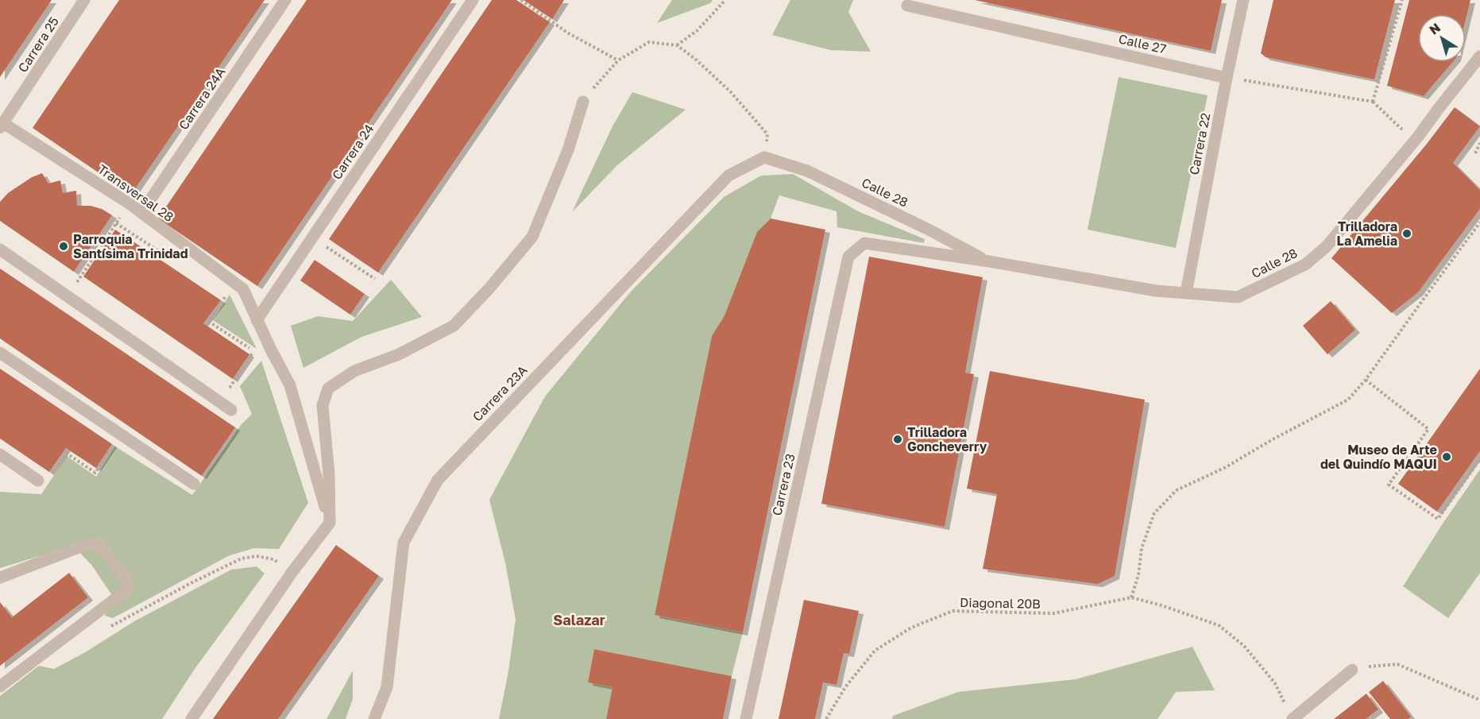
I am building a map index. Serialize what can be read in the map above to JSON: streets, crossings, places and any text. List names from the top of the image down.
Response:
{
  "streets": {
    "street": [
      "Calle 27",
      "Carrera 25",
      "Carrera 24A",
      "Carrera 22",
      "Carrera 24",
      "Calle 28",
      "Transversal 28",
      "Carrera 23A",
      "Carrera 23"
    ],
    "path": ["Diagonal 20B"]
  },
  "crossings": [
    ["Calle 27", "Carrera 22"],
    ["Carrera 25", "Transversal 28"],
    ["Carrera 24A", "Transversal 28"],
    ["Carrera 22", "Calle 28"],
    ["Carrera 24", "Transversal 28"],
    ["Calle 28", "Carrera 23A"],
    ["Calle 28", "Carrera 23"]
  ],
  "districts": ["Salazar"],
  "places": [
    "Trilladora La Amelia",
    "Parroquia Santísima Trinidad",
    "Trilladora Goncheverry",
    "Museo de Arte del Quindío MAQUI"
  ],
  "north": "top left"
}
